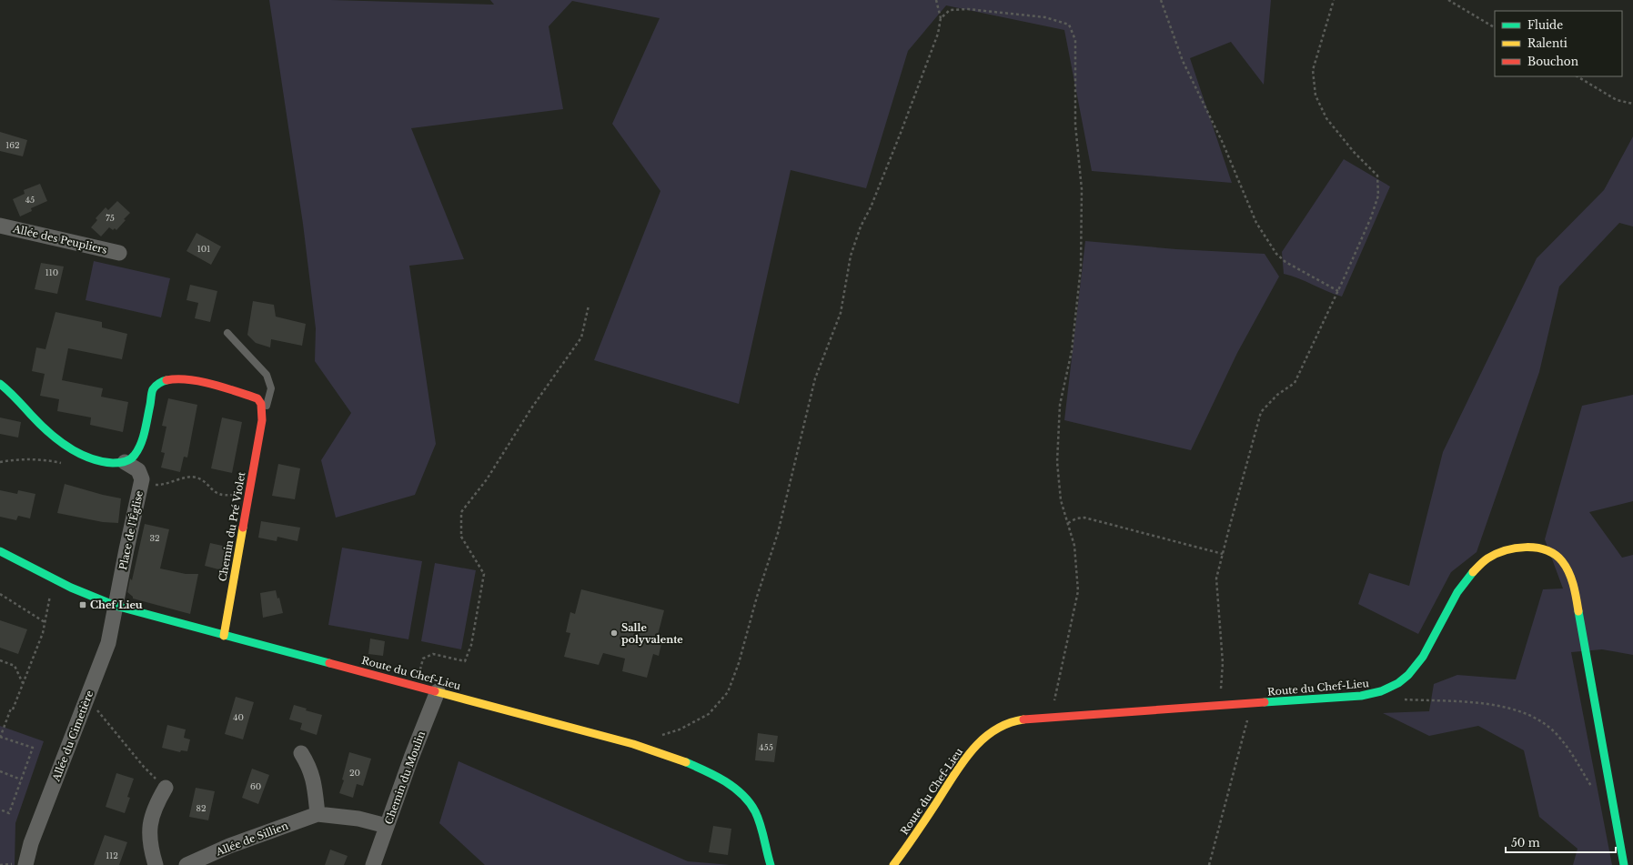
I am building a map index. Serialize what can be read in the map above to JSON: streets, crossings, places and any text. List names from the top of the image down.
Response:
{
  "streets": {
    "main road": ["Chemin du Pré Violet", "Route du Chef-Lieu"],
    "street": [
      "Allée des Peupliers",
      "Place de l'Église",
      "Allée du Cimetière",
      "Chemin du Moulin",
      "Allée de Sillien"
    ]
  },
  "crossings": [
    ["Chemin du Pré Violet", "Place de l'Église"],
    ["Chemin du Pré Violet", "Route du Chef-Lieu"],
    ["Place de l'Église", "Route du Chef-Lieu"],
    ["Place de l'Église", "Allée du Cimetière"],
    ["Route du Chef-Lieu", "Allée du Cimetière"],
    ["Route du Chef-Lieu", "Chemin du Moulin"],
    ["Chemin du Moulin", "Allée de Sillien"]
  ],
  "places": {
    "transit": ["Chef Lieu"],
    "other": ["Salle polyvalente"]
  },
  "house_numbers": [
    "162",
    "45",
    "75",
    "101",
    "110",
    "32",
    "40",
    "455",
    "20",
    "60",
    "82",
    "112"
  ],
  "legend": ["Fluide", "Ralenti", "Bouchon"],
  "scale_bar": "50 m"
}
